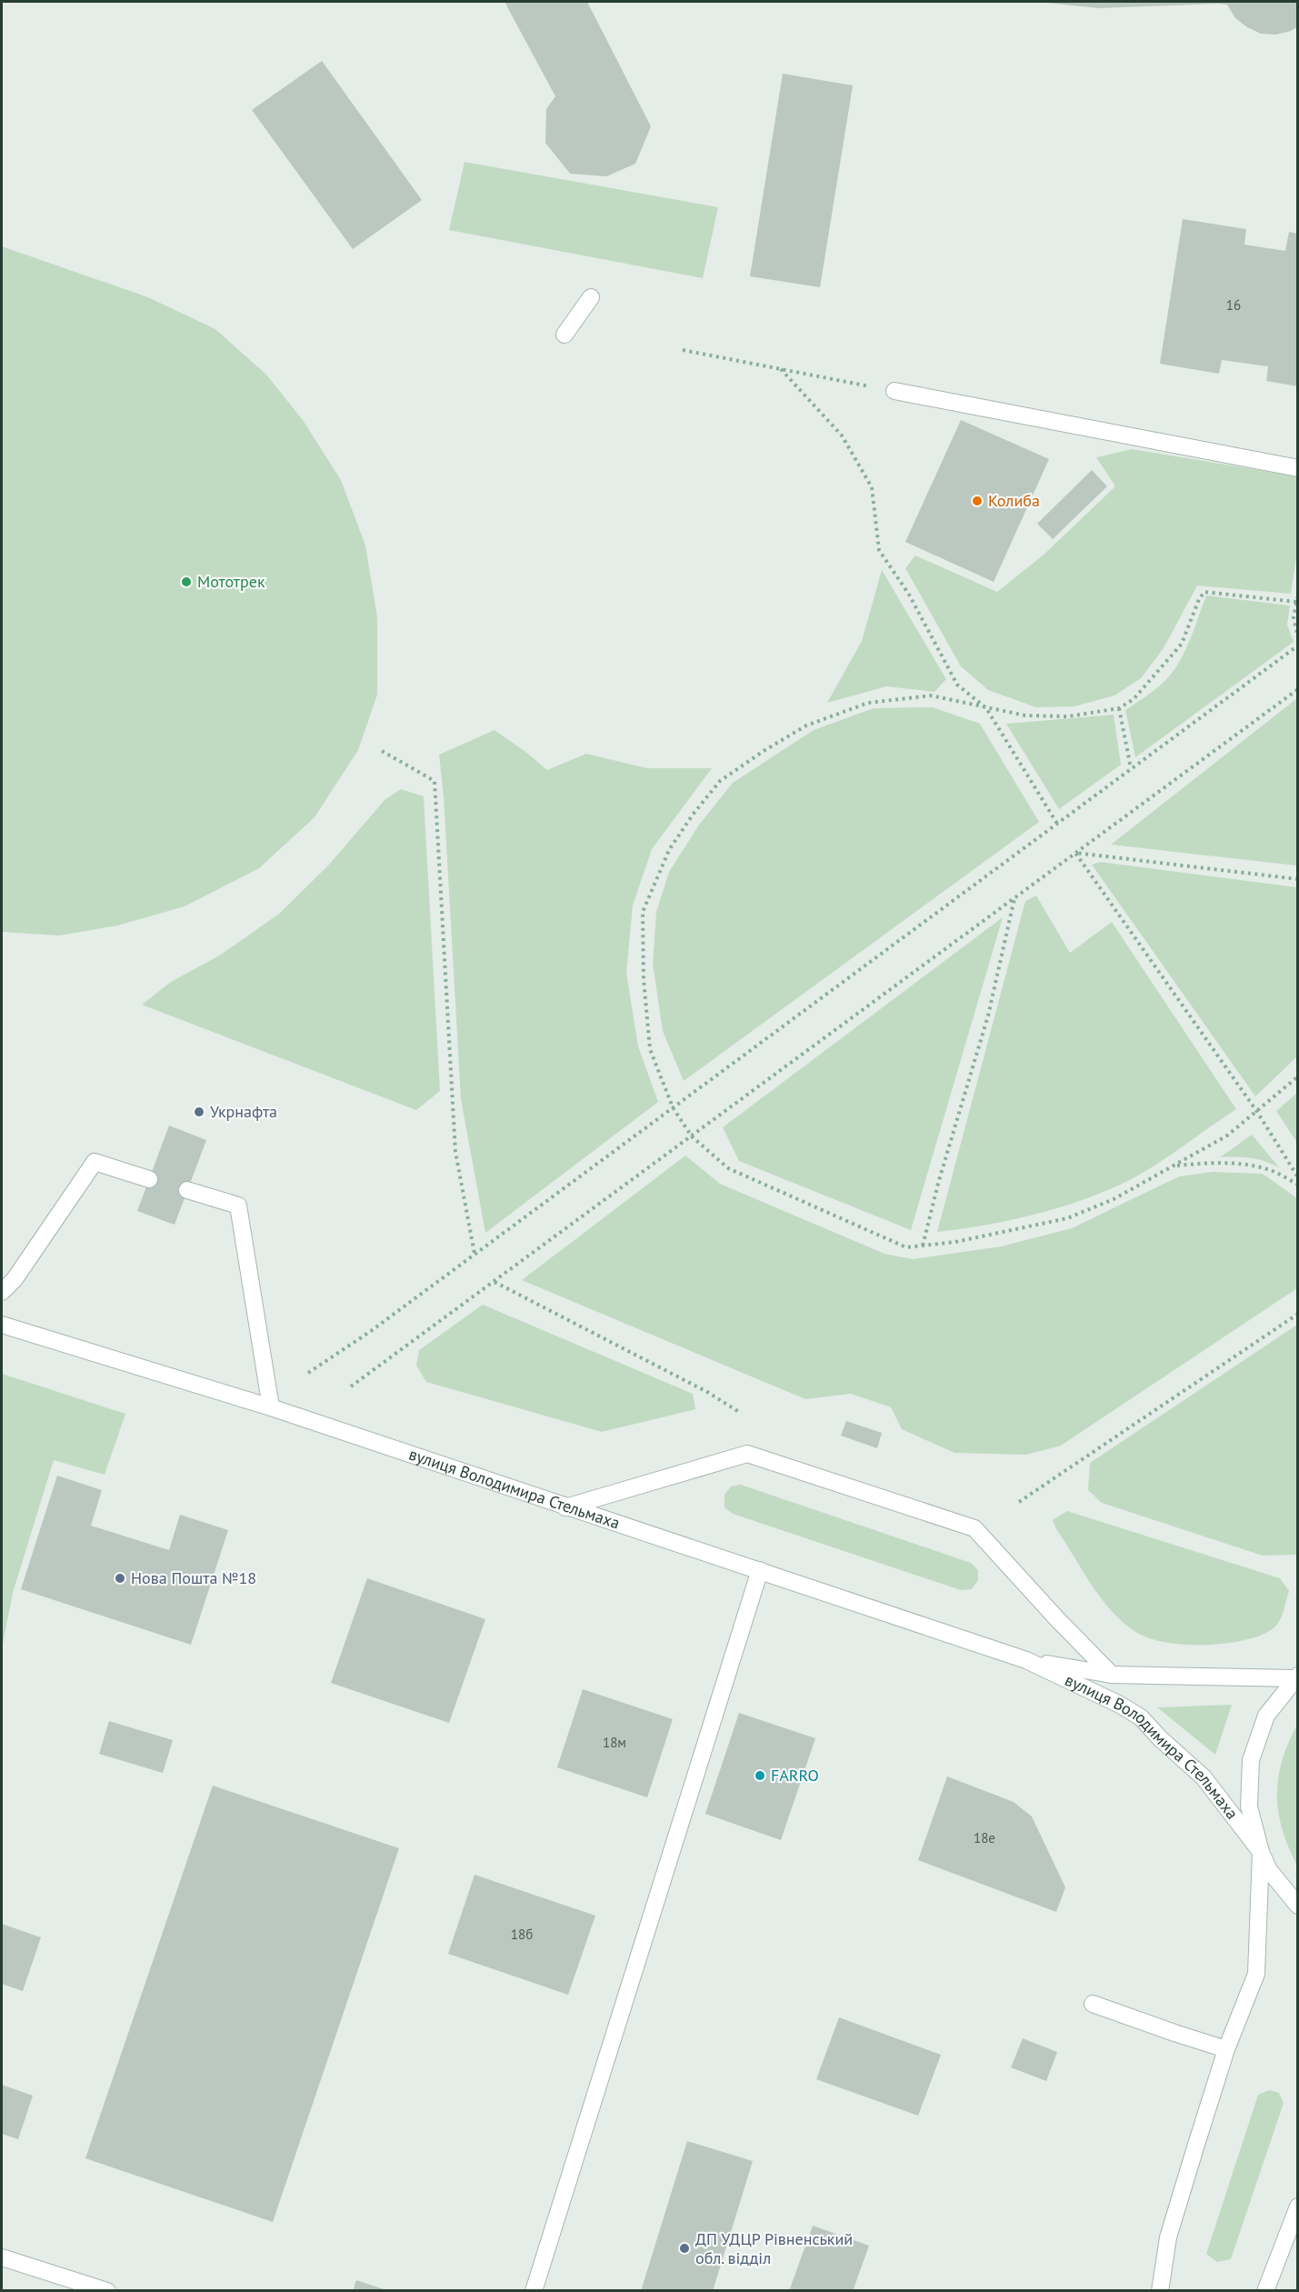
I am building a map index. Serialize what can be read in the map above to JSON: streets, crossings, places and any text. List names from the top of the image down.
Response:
{
  "streets": {
    "main road": ["вулиця Володимира Стельмаха"]
  },
  "places": [
    "Колиба",
    "Мототрек",
    "Укрнафта",
    "Нова Пошта №18",
    "FARRO",
    "ДП УДЦР Рівненський обл. відділ"
  ],
  "house_numbers": [
    "16",
    "18м",
    "18е",
    "18б"
  ]
}
